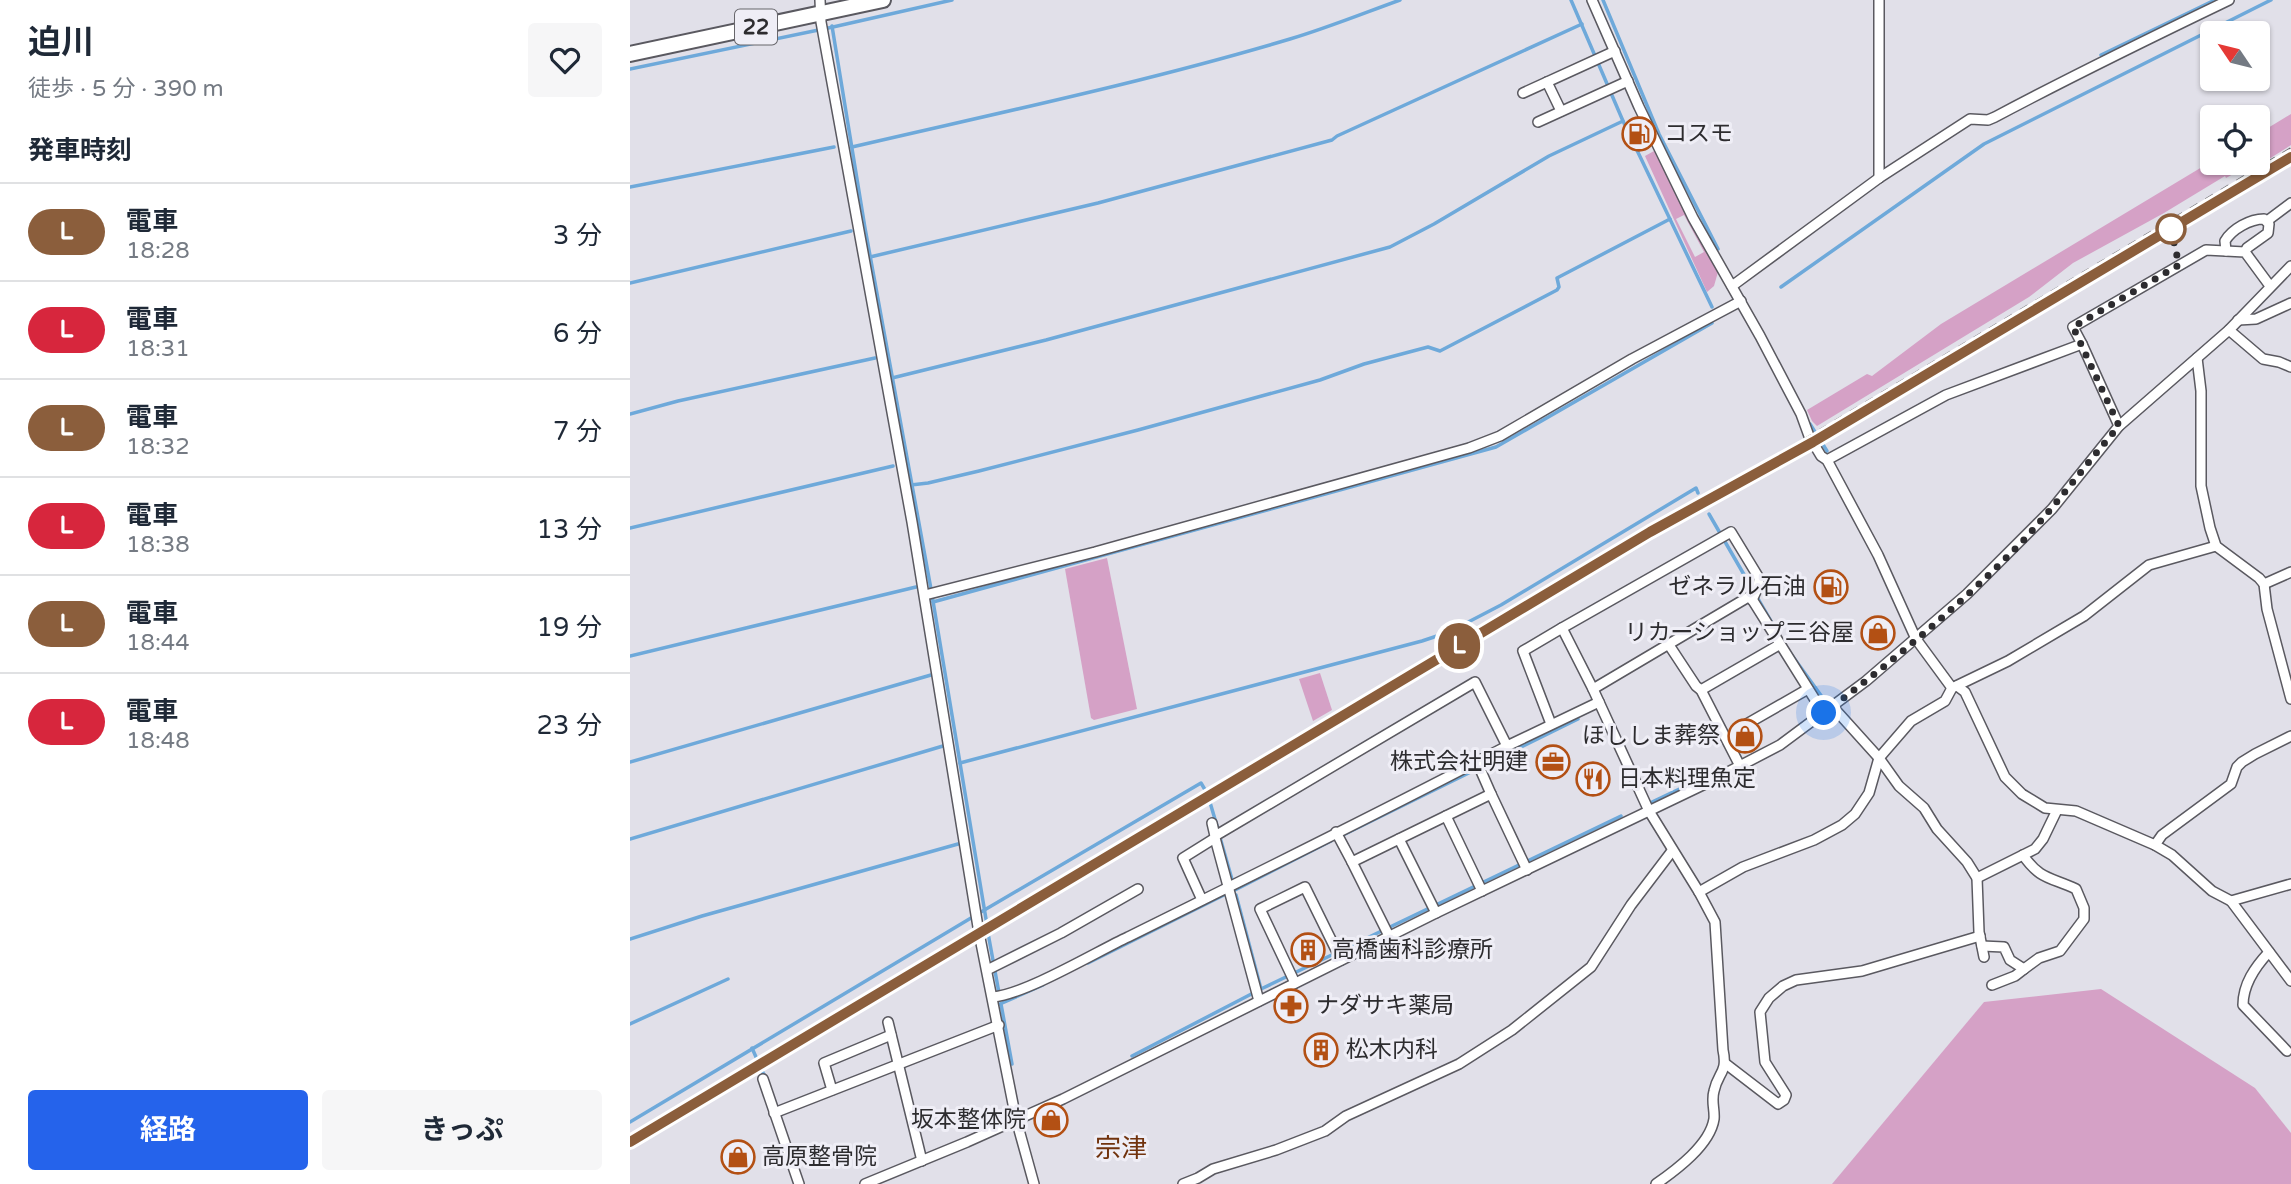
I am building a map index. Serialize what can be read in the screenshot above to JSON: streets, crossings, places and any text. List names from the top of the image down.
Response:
{
  "streets": {
    "main road": ["22"]
  },
  "districts": ["宗津"],
  "places": {
    "fuel station": ["コスモ", "ゼネラル石油"],
    "shop": [
      "リカーショップ三谷屋",
      "ほししま葬祭",
      "坂本整体院",
      "高原整骨院"
    ],
    "office": ["株式会社明建"],
    "restaurant": ["日本料理魚定"],
    "building": ["高橋歯科診療所", "松木内科"],
    "pharmacy": ["ナダサキ薬局"]
  },
  "north": "top left",
  "page": {
    "heading": [
      ["迫川", "徒歩 · 5 分 · 390 m"],
      "発車時刻"
    ],
    "on_map": "L",
    "list": [
      {
        "mark": "L",
        "name": "電車",
        "note": "18:28",
        "value": "3 分"
      },
      {
        "mark": "L",
        "name": "電車",
        "note": "18:31",
        "value": "6 分"
      },
      {
        "mark": "L",
        "name": "電車",
        "note": "18:32",
        "value": "7 分"
      },
      {
        "mark": "L",
        "name": "電車",
        "note": "18:38",
        "value": "13 分"
      },
      {
        "mark": "L",
        "name": "電車",
        "note": "18:44",
        "value": "19 分"
      },
      {
        "mark": "L",
        "name": "電車",
        "note": "18:48",
        "value": "23 分"
      }
    ],
    "buttons": ["経路", "きっぷ"]
  }
}
